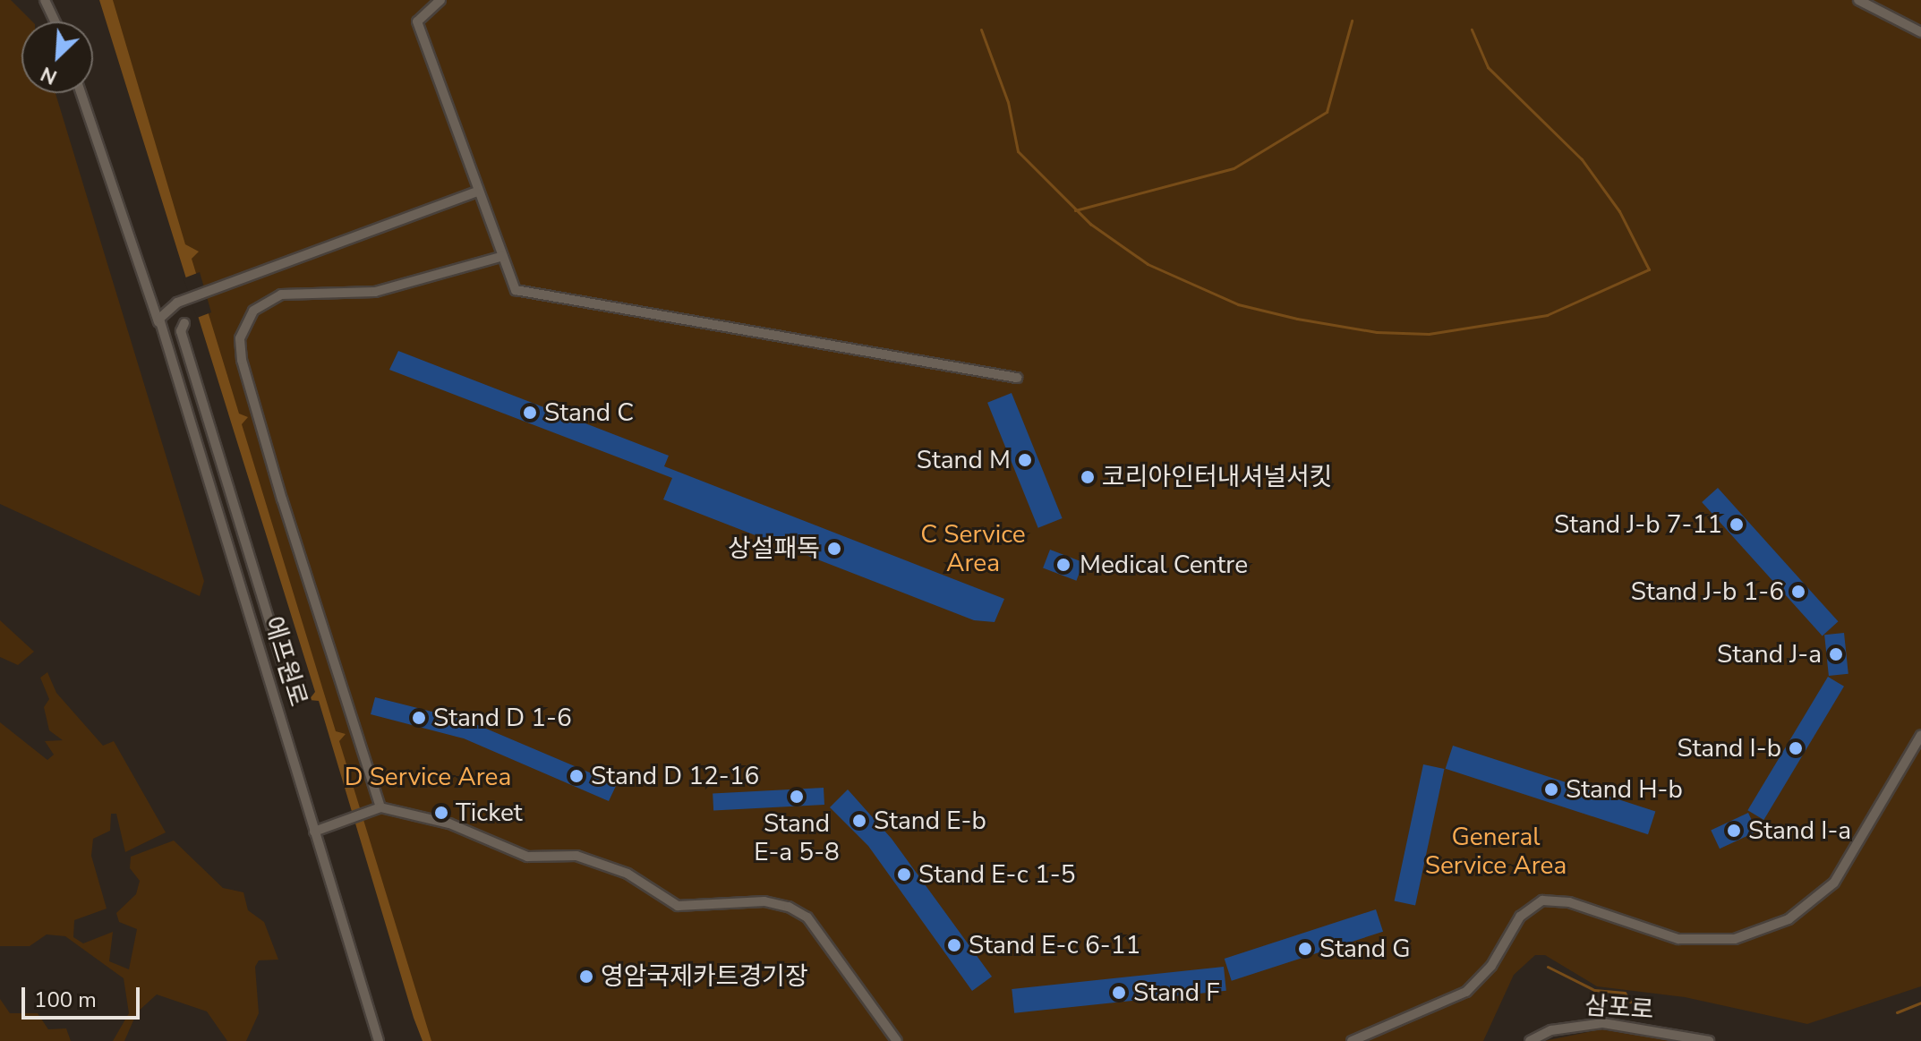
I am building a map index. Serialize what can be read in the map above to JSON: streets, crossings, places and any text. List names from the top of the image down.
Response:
{
  "streets": {
    "street": ["에프원로", "삼포로"]
  },
  "parks": ["C Service Area", "D Service Area", "General Service Area"],
  "places": [
    "Stand C",
    "Stand M",
    "코리아인터내셔널서킷",
    "Stand J-b 7-11",
    "상설패독",
    "Medical Centre",
    "Stand J-b 1-6",
    "Stand J-a",
    "Stand D 1-6",
    "Stand I-b",
    "Stand D 12-16",
    "Stand H-b",
    "Stand E-a 5-8",
    "Ticket",
    "Stand E-b",
    "Stand I-a",
    "Stand E-c 1-5",
    "Stand E-c 6-11",
    "Stand G",
    "영암국제카트경기장",
    "Stand F"
  ],
  "scale_bar": "100 m",
  "north": "bottom left"
}
